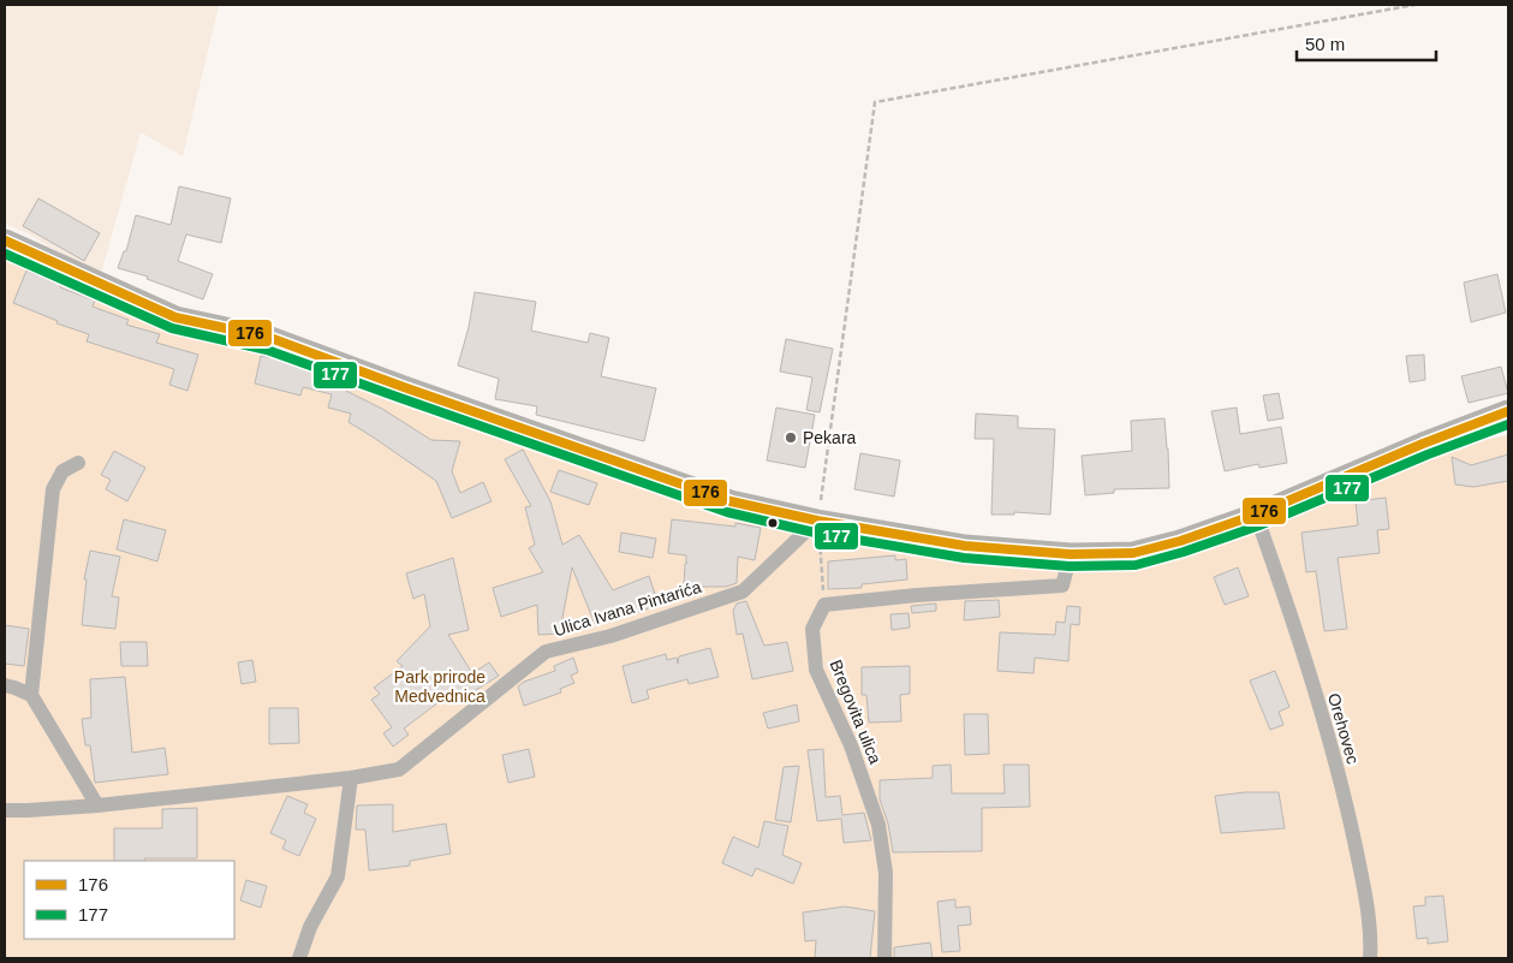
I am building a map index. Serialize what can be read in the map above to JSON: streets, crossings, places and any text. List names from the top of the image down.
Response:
{
  "streets": {
    "street": ["Ulica Ivana Pintarića", "Bregovita ulica", "Orehovec"]
  },
  "parks": ["Park prirode Medvednica"],
  "places": ["Pekara"],
  "lines": ["transit line 176", "transit line 177"],
  "legend": ["176", "177"],
  "scale_bar": "50 m"
}
